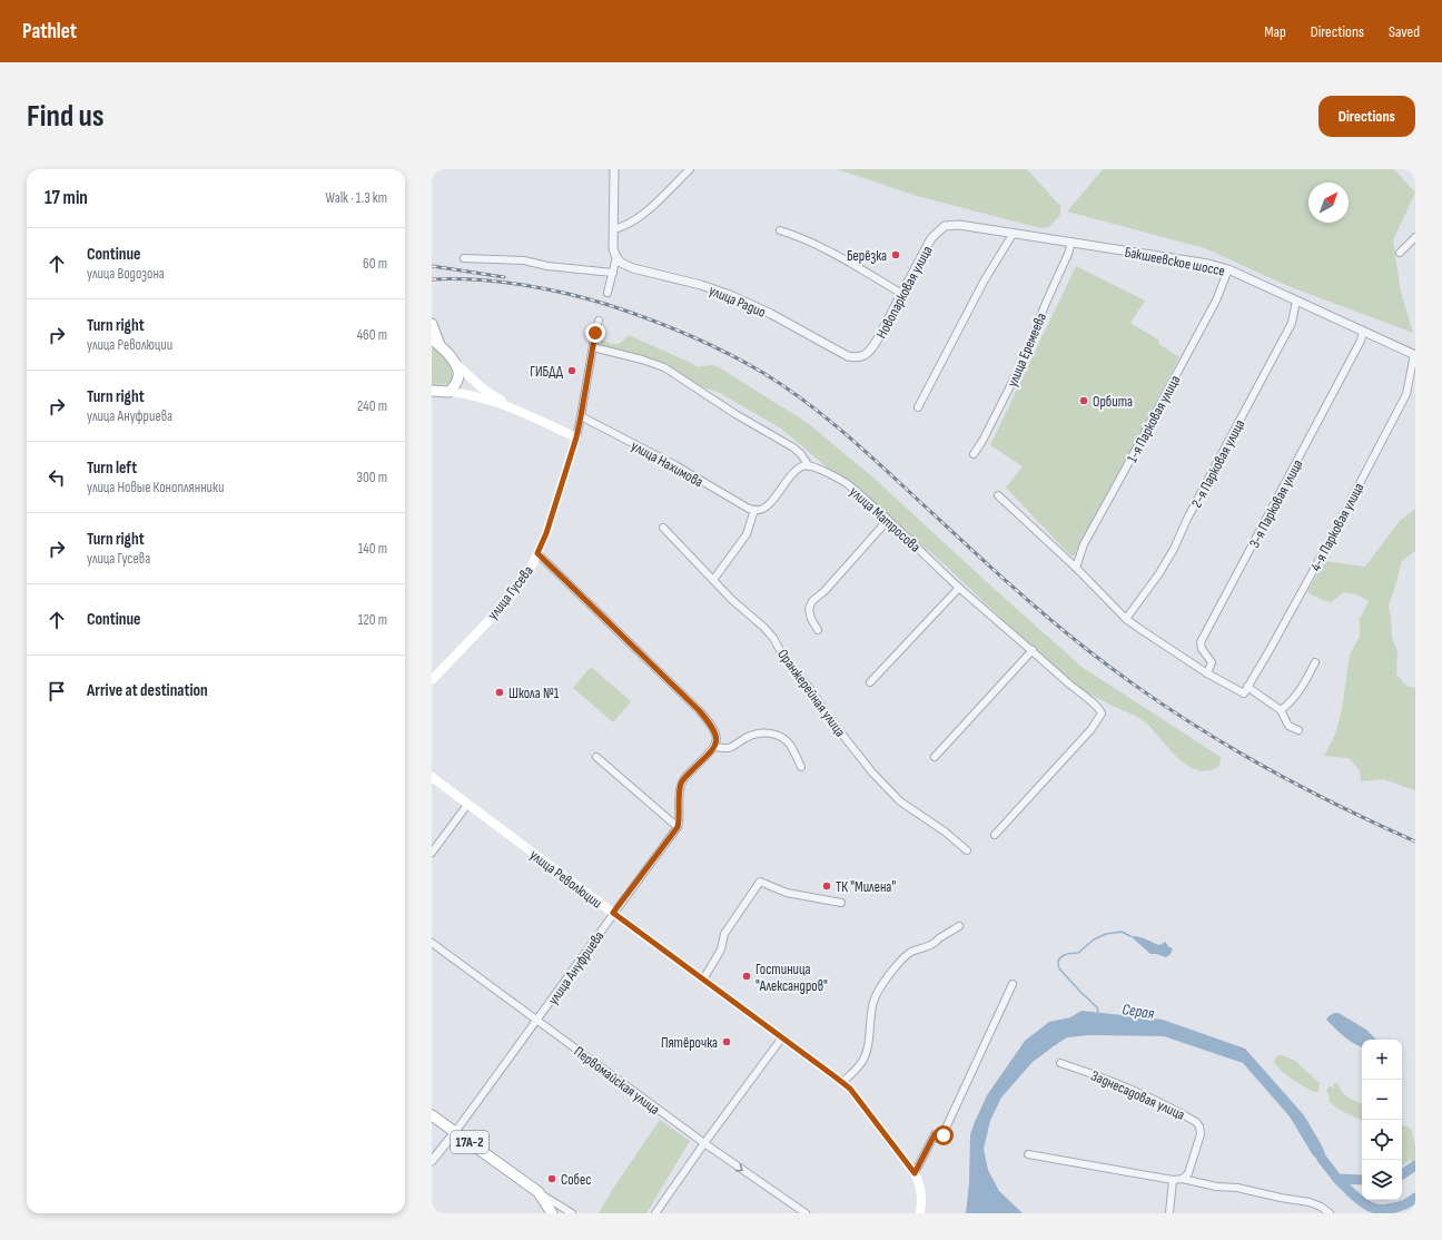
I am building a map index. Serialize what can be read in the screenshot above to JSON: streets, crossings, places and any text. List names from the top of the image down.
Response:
{
  "streets": {
    "main road": ["улица Гусева", "улица Революции", "17А-2"],
    "street": [
      "Бакшеевское шоссе",
      "Новопарковая улица",
      "улица Радио",
      "улица Еремеева",
      "1-я Парковая улица",
      "улица Нахимова",
      "2-я Парковая улица",
      "3-я Парковая улица",
      "улица Матросова",
      "4-я Парковая улица",
      "Оранжерейная улица",
      "улица Ануфриева",
      "Первомайская улица",
      "Заднесадовая улица"
    ]
  },
  "crossings": [
    ["Бакшеевское шоссе", "Новопарковая улица"],
    ["Бакшеевское шоссе", "улица Еремеева"],
    ["Бакшеевское шоссе", "1-я Парковая улица"],
    ["Бакшеевское шоссе", "2-я Парковая улица"],
    ["Бакшеевское шоссе", "3-я Парковая улица"],
    ["Бакшеевское шоссе", "4-я Парковая улица"],
    ["Новопарковая улица", "улица Радио"],
    ["3-я Парковая улица", "4-я Парковая улица"],
    ["улица Революции", "улица Ануфриева"],
    ["улица Ануфриева", "Первомайская улица"],
    ["улица Ануфриева", "17А-2"]
  ],
  "water": ["Серая"],
  "places": [
    "Берёзка",
    "ГИБДД",
    "Орбита",
    "Школа №1",
    "ТК \"Милена\"",
    "Гостиница \"Александров\"",
    "Пятёрочка",
    "Собес"
  ],
  "north": "top right",
  "page": {
    "header": "Pathlet",
    "nav": ["Map", "Directions", "Saved"],
    "buttons": "Directions",
    "title": "Find us",
    "heading": ["17 min", "Walk · 1.3 km"],
    "list": [
      ["Continue", "улица Водозона", "60 m"],
      ["Turn right", "улица Революции", "460 m"],
      ["Turn right", "улица Ануфриева", "240 m"],
      ["Turn left", "улица Новые Коноплянники", "300 m"],
      ["Turn right", "улица Гусева", "140 m"],
      ["Continue", "120 m"],
      "Arrive at destination"
    ],
    "map_buttons": ["+", "−"]
  }
}
